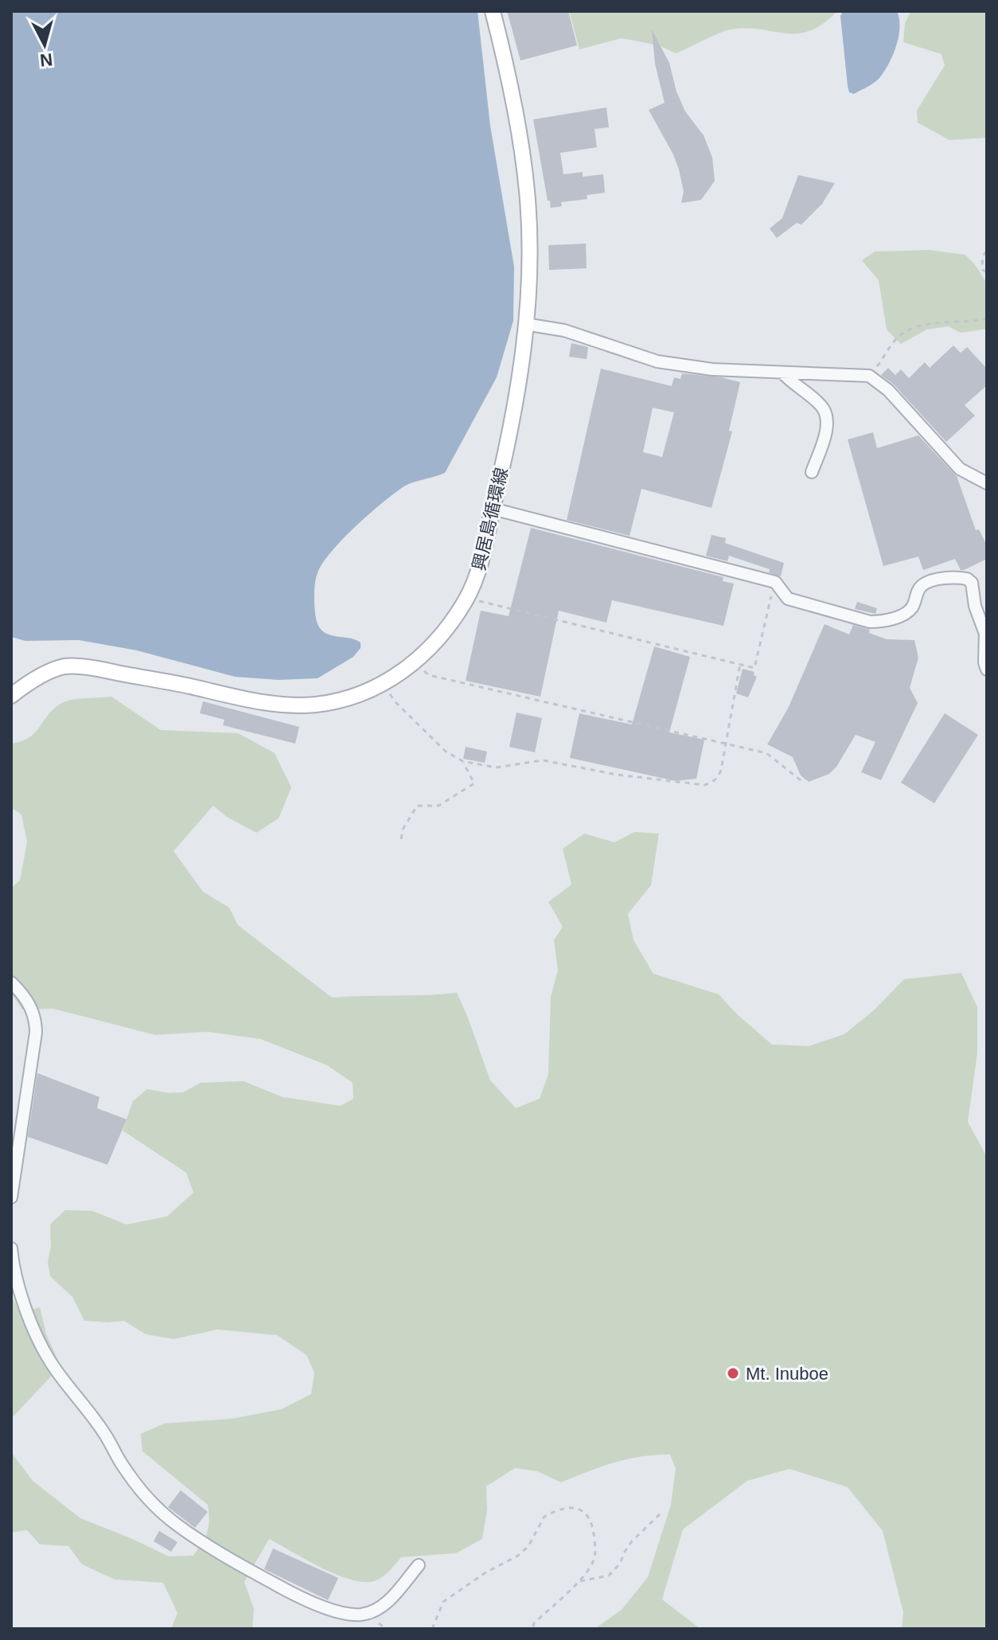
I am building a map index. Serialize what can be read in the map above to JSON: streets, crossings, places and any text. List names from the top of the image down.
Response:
{
  "streets": {
    "main road": ["興居島循環線"]
  },
  "places": ["Mt. Inuboe"],
  "north": "bottom"
}
